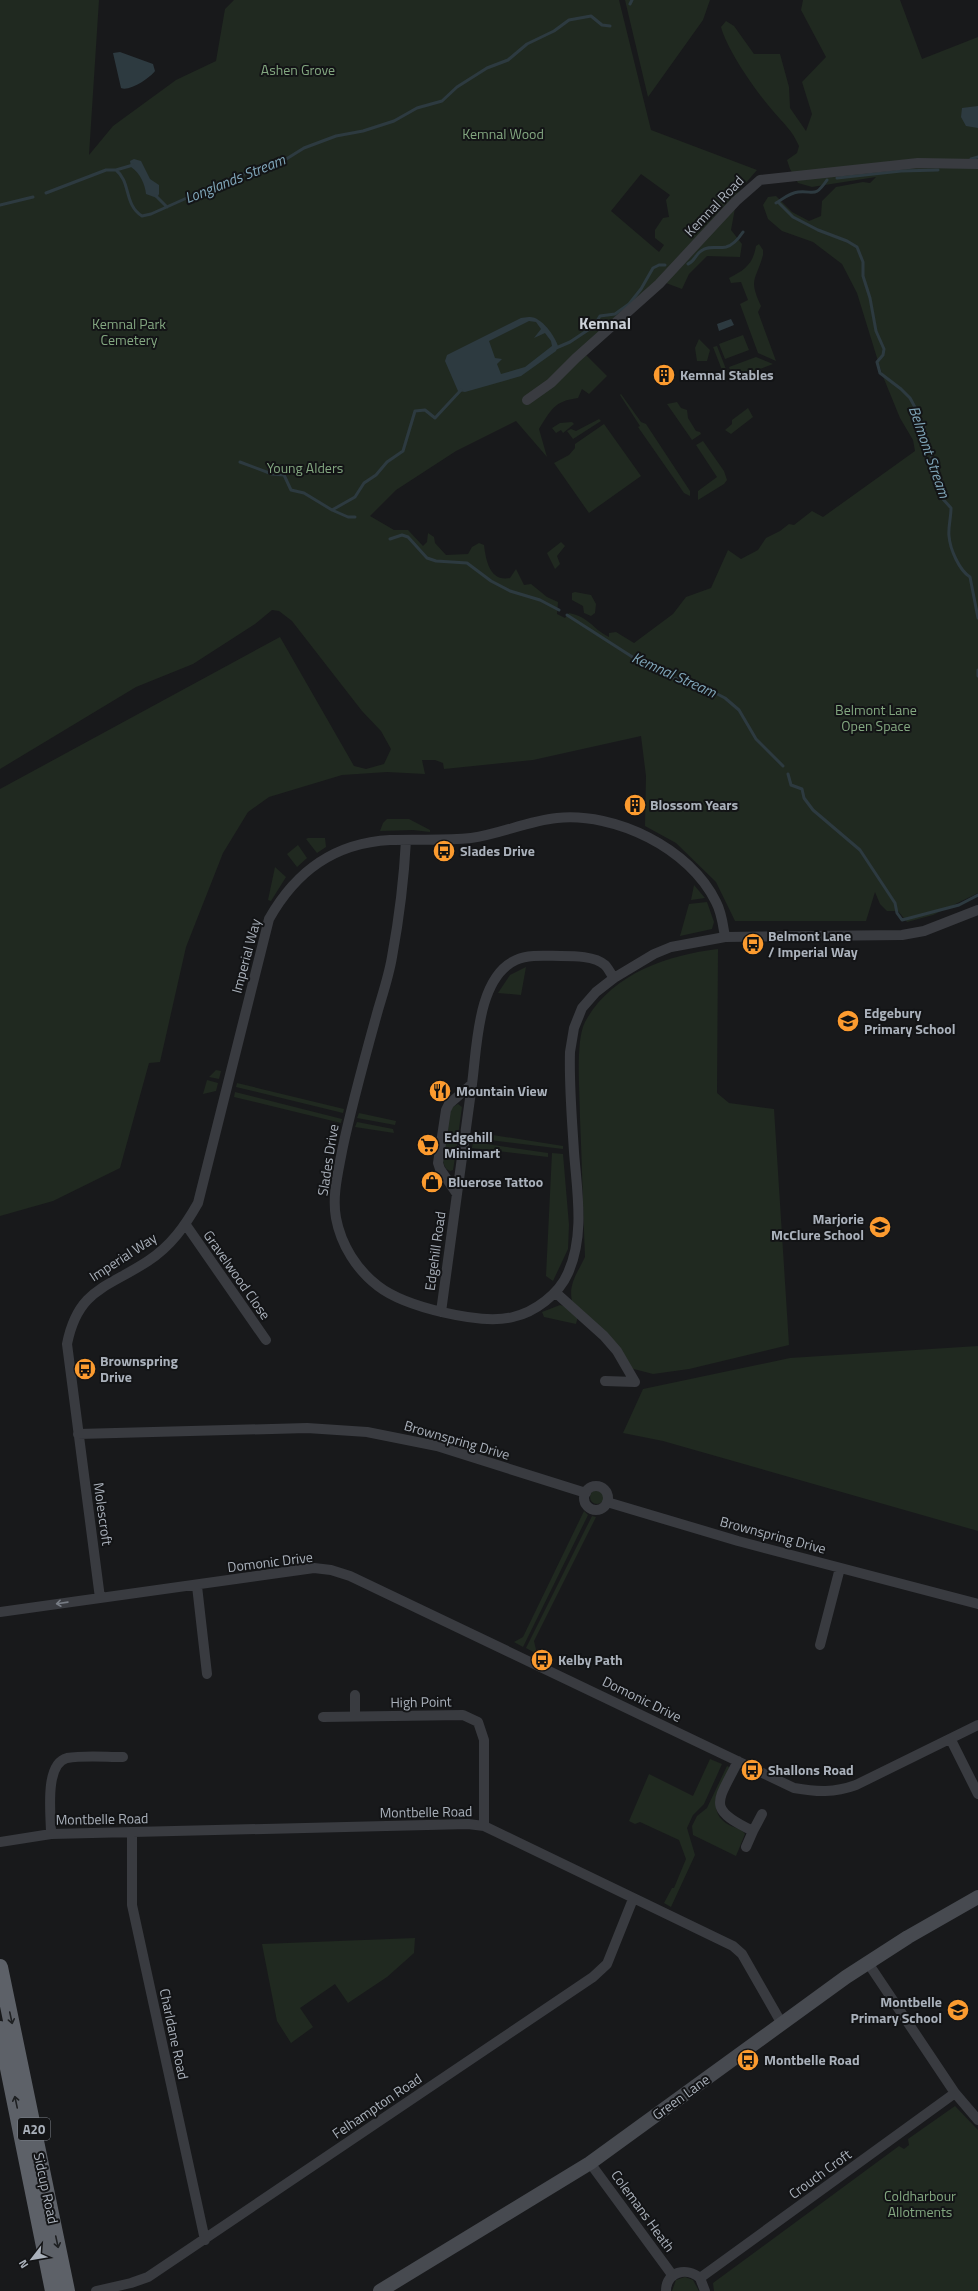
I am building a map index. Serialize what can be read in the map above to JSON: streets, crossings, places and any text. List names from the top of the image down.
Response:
{
  "streets": {
    "highway": ["A20", "Sidcup Road"],
    "main road": ["Green Lane"],
    "street": [
      "Kemnal Road",
      "Imperial Way",
      "Slades Drive",
      "Edgehill Road",
      "Gravelwood Close",
      "Brownspring Drive",
      "Molescroft",
      "Domonic Drive",
      "High Point",
      "Montbelle Road",
      "Charldane Road",
      "Felhampton Road",
      "Crouch Croft",
      "Colemans Heath"
    ]
  },
  "crossings": [
    ["Imperial Way", "Slades Drive"],
    ["Imperial Way", "Gravelwood Close"],
    ["Imperial Way", "Brownspring Drive"],
    ["Imperial Way", "Molescroft"],
    ["Slades Drive", "Edgehill Road"],
    ["Brownspring Drive", "Molescroft"],
    ["Molescroft", "Domonic Drive"],
    ["High Point", "Montbelle Road"],
    ["Montbelle Road", "Charldane Road"],
    ["Montbelle Road", "Green Lane"],
    ["Montbelle Road", "Felhampton Road"],
    ["Charldane Road", "Felhampton Road"],
    ["Green Lane", "Colemans Heath"]
  ],
  "districts": ["Kemnal"],
  "water": ["Longlands Stream", "Belmont Stream", "Kemnal Stream"],
  "parks": [
    "Ashen Grove",
    "Kemnal Wood",
    "Kemnal Park Cemetery",
    "Young Alders",
    "Belmont Lane Open Space",
    "Coldharbour Allotments"
  ],
  "places": {
    "building": ["Kemnal Stables", "Blossom Years"],
    "bus stop": [
      "Slades Drive",
      "Belmont Lane / Imperial Way",
      "Brownspring Drive",
      "Kelby Path",
      "Shallons Road",
      "Montbelle Road"
    ],
    "school or university": ["Edgebury Primary School", "Marjorie McClure School", "Montbelle Primary School"],
    "restaurant": ["Mountain View"],
    "supermarket": ["Edgehill Minimart"],
    "shop": ["Bluerose Tattoo"]
  },
  "north": "bottom left"
}
